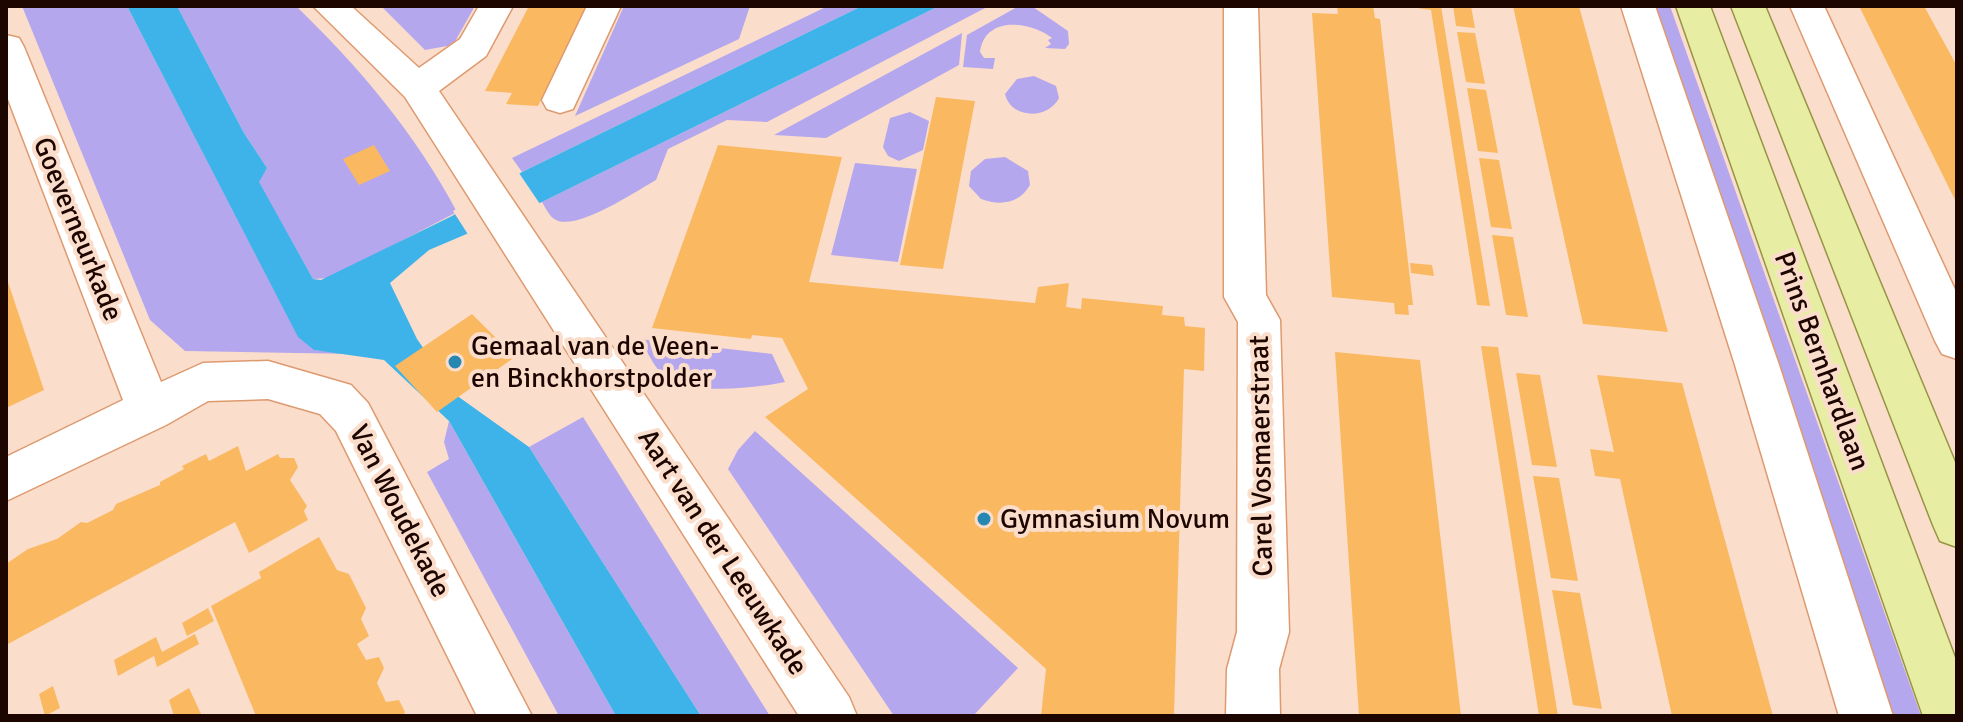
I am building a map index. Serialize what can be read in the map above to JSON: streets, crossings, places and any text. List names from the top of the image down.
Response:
{
  "streets": {
    "main road": ["Prins Bernhardlaan"],
    "street": [
      "Goeverneurkade",
      "Carel Vosmaerstraat",
      "Van Woudekade",
      "Aart van der Leeuwkade"
    ]
  },
  "crossings": [
    ["Goeverneurkade", "Van Woudekade"]
  ],
  "places": ["Gemaal van de Veen- en Binckhorstpolder", "Gymnasium Novum"]
}
